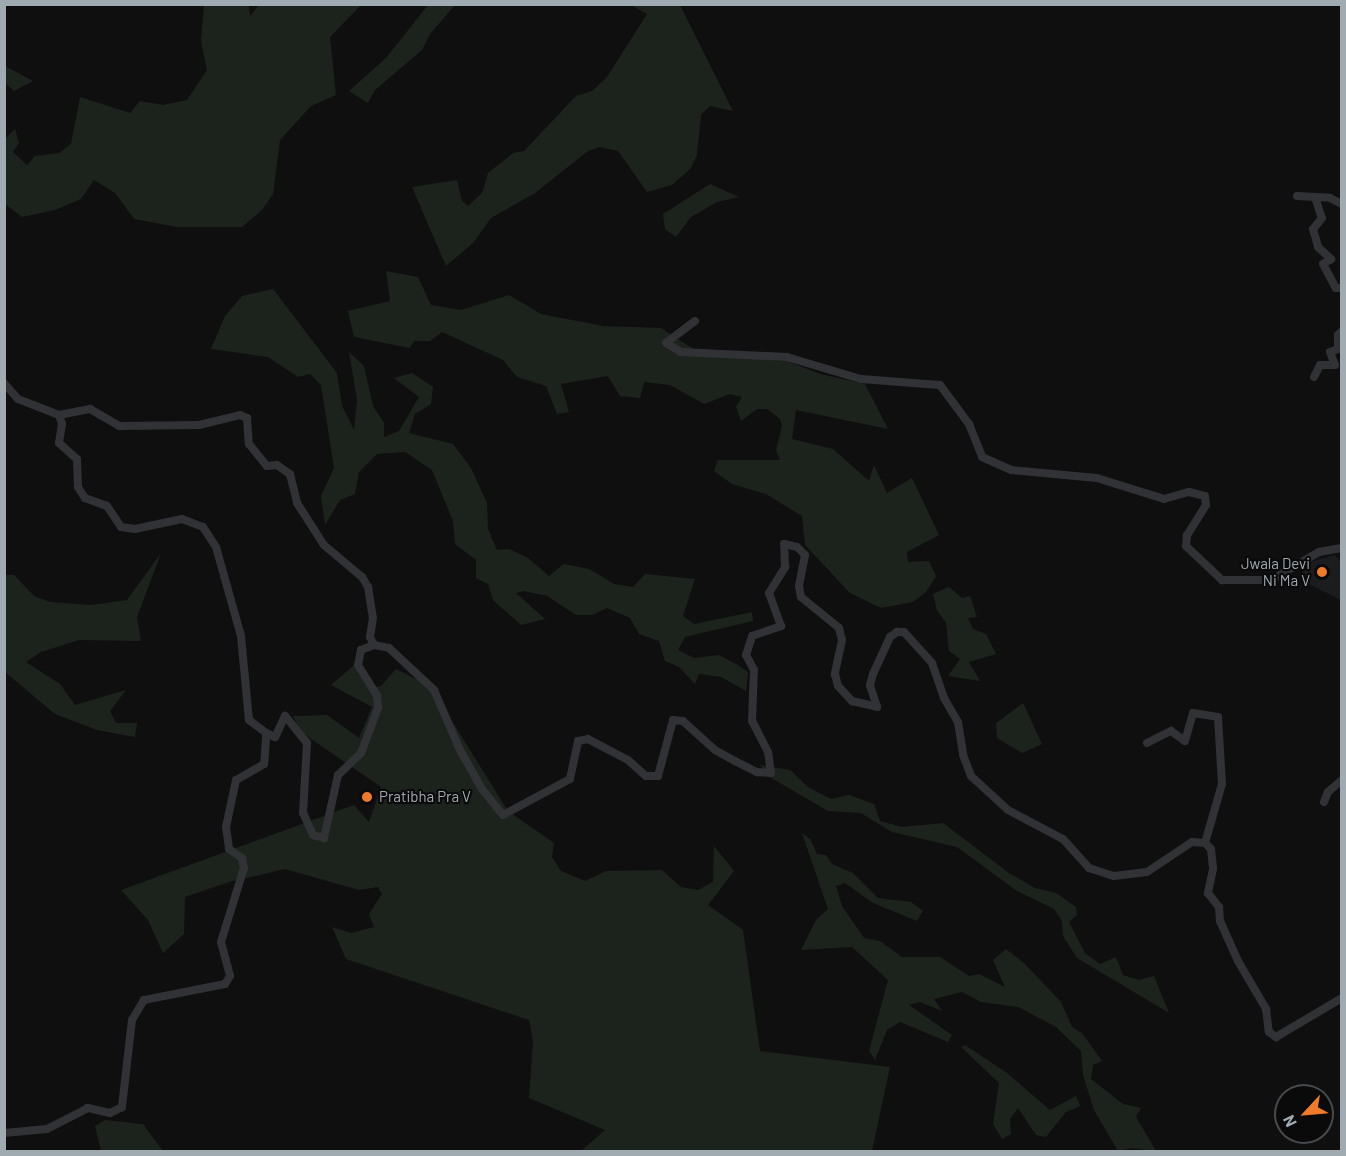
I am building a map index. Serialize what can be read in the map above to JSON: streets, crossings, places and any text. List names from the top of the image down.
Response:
{
  "places": ["Jwala Devi Ni Ma V", "Pratibha Pra V"],
  "north": "bottom left"
}
